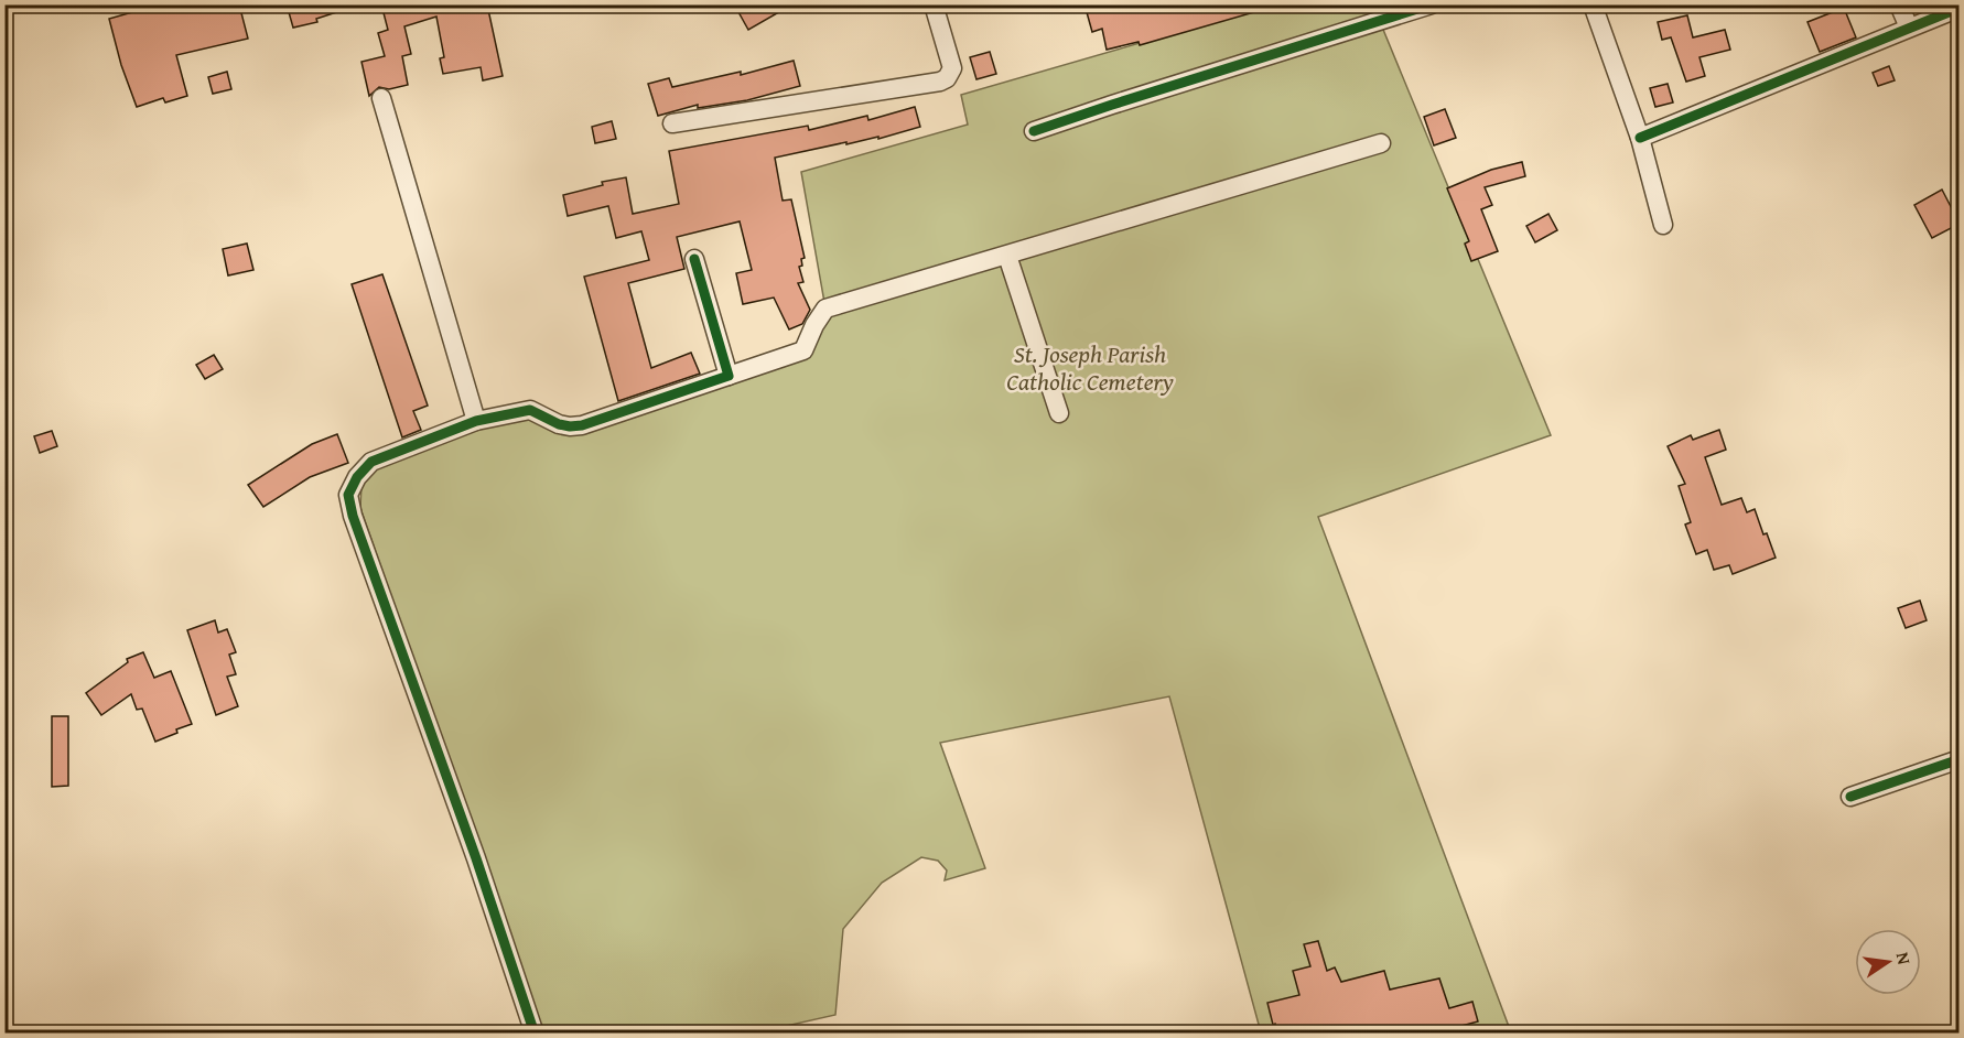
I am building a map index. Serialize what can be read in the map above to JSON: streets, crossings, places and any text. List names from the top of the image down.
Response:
{
  "parks": ["St. Joseph Parish Catholic Cemetery"],
  "north": "right"
}
